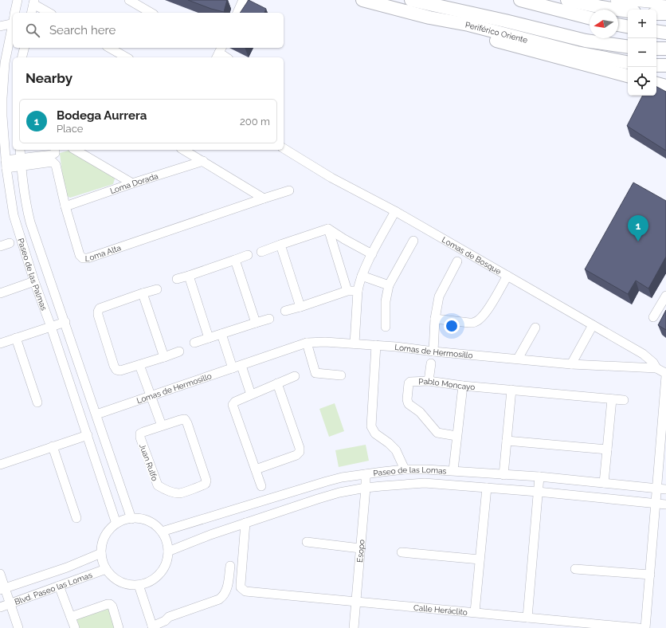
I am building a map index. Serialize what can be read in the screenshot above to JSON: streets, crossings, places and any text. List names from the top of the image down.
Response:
{
  "streets": {
    "highway": ["Periférico Oriente"],
    "street": [
      "Loma Dorada",
      "Loma Alta",
      "Lomas de Bosque",
      "Paseo de las Palmas",
      "Lomas de Hermosillo",
      "Pablo Moncayo",
      "Juan Rulfo",
      "Paseo de las Lomas",
      "Esopo",
      "Blvd. Paseo las Lomas",
      "Calle Heráclito"
    ]
  },
  "crossings": [
    ["Loma Dorada", "Loma Alta"],
    ["Loma Alta", "Paseo de las Palmas"],
    ["Lomas de Bosque", "Lomas de Hermosillo"],
    ["Paseo de las Palmas", "Lomas de Hermosillo"],
    ["Paseo de las Palmas", "Paseo de las Lomas"],
    ["Paseo de las Palmas", "Blvd. Paseo las Lomas"],
    ["Paseo de las Lomas", "Esopo"],
    ["Paseo de las Lomas", "Blvd. Paseo las Lomas"],
    ["Paseo de las Lomas", "Calle Heráclito"],
    ["Esopo", "Calle Heráclito"]
  ],
  "north": "left",
  "page": {
    "map_buttons": ["+", "−"],
    "search": "Search here",
    "heading": "Nearby",
    "list": [
      {
        "mark": "1",
        "name": "Bodega Aurrera",
        "note": "Place",
        "value": "200 m"
      }
    ],
    "pins": "1"
  }
}
